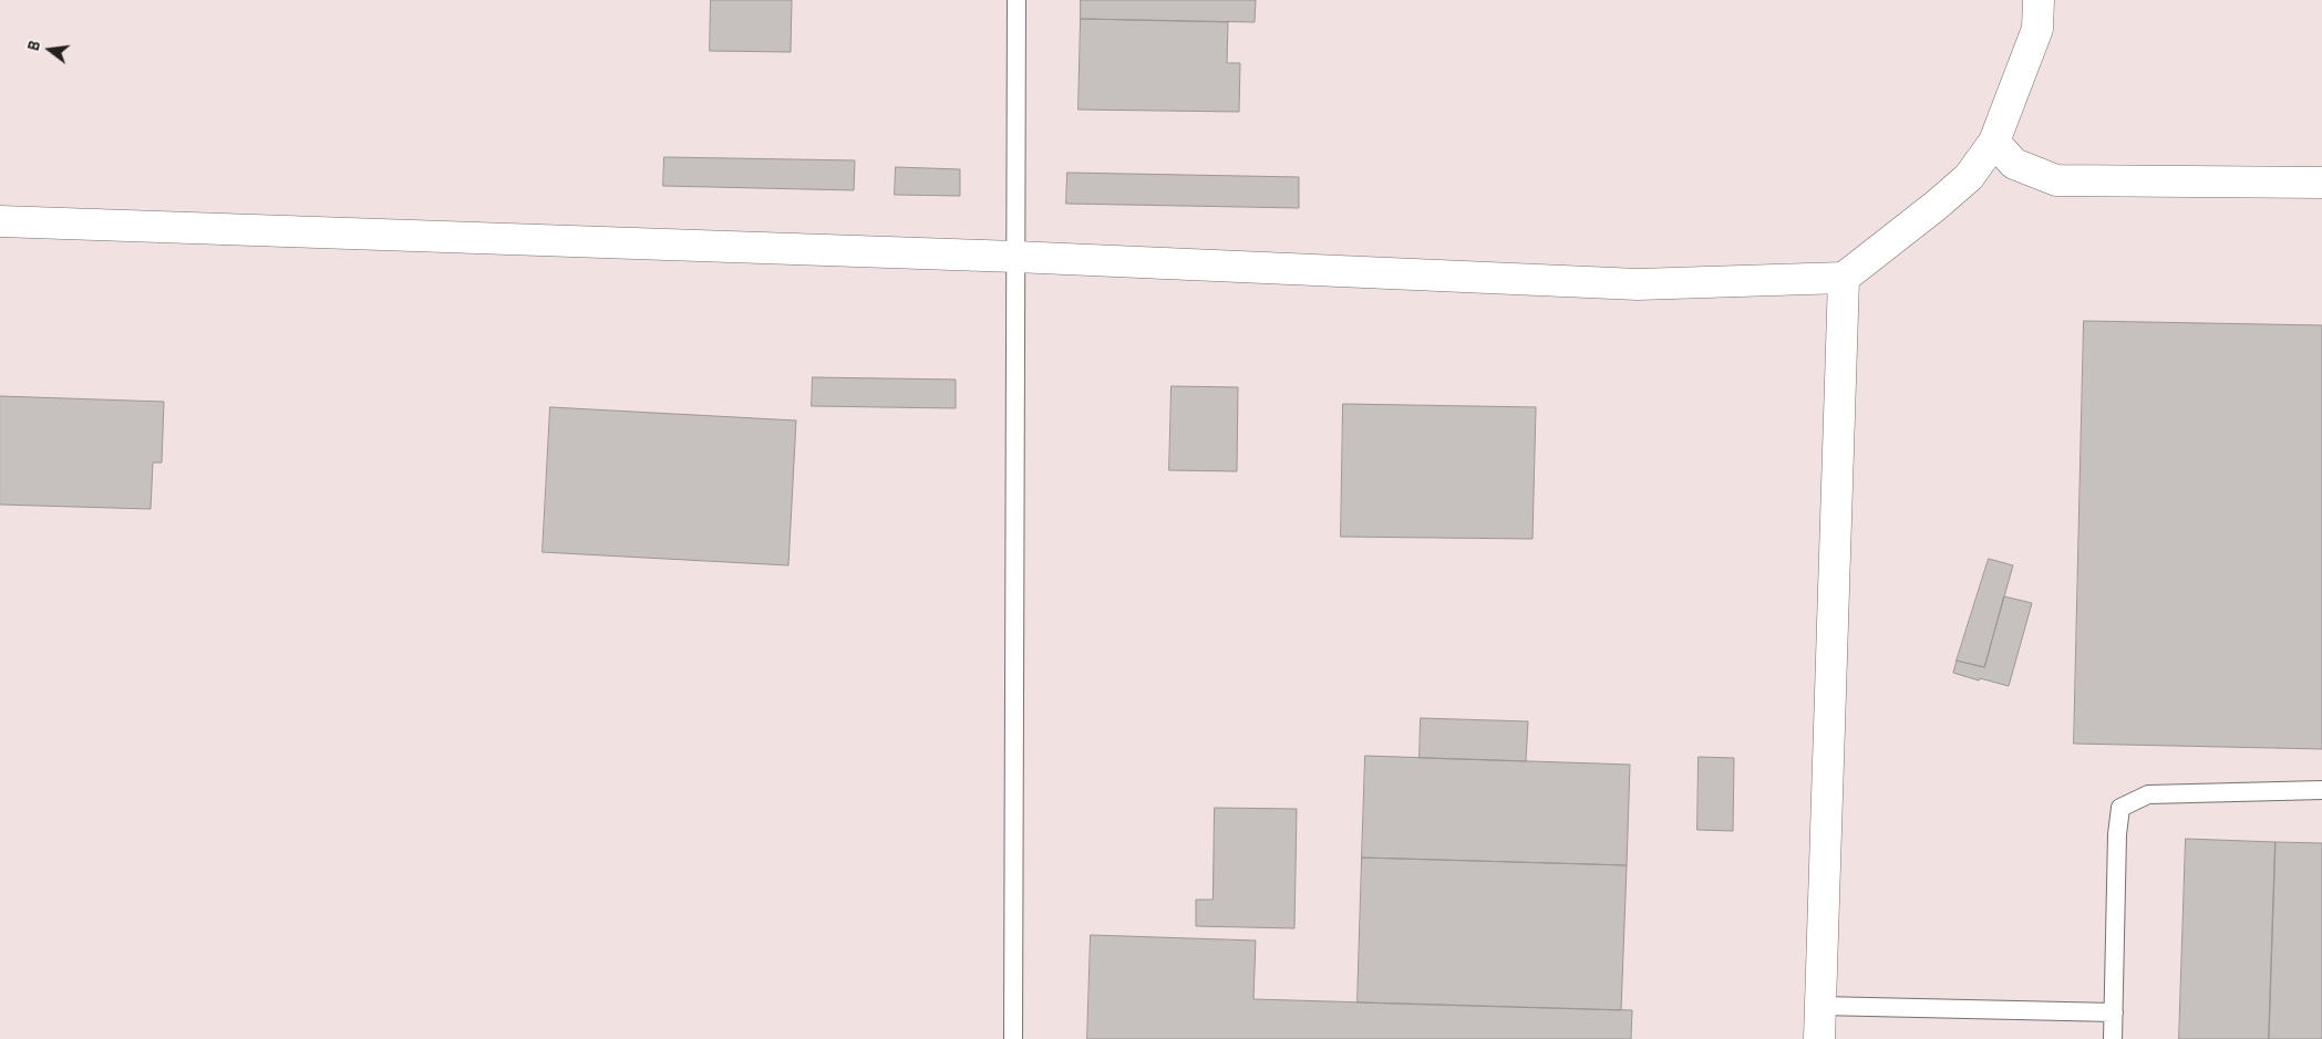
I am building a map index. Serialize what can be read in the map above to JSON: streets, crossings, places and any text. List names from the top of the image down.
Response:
{
  "north": "left"
}
